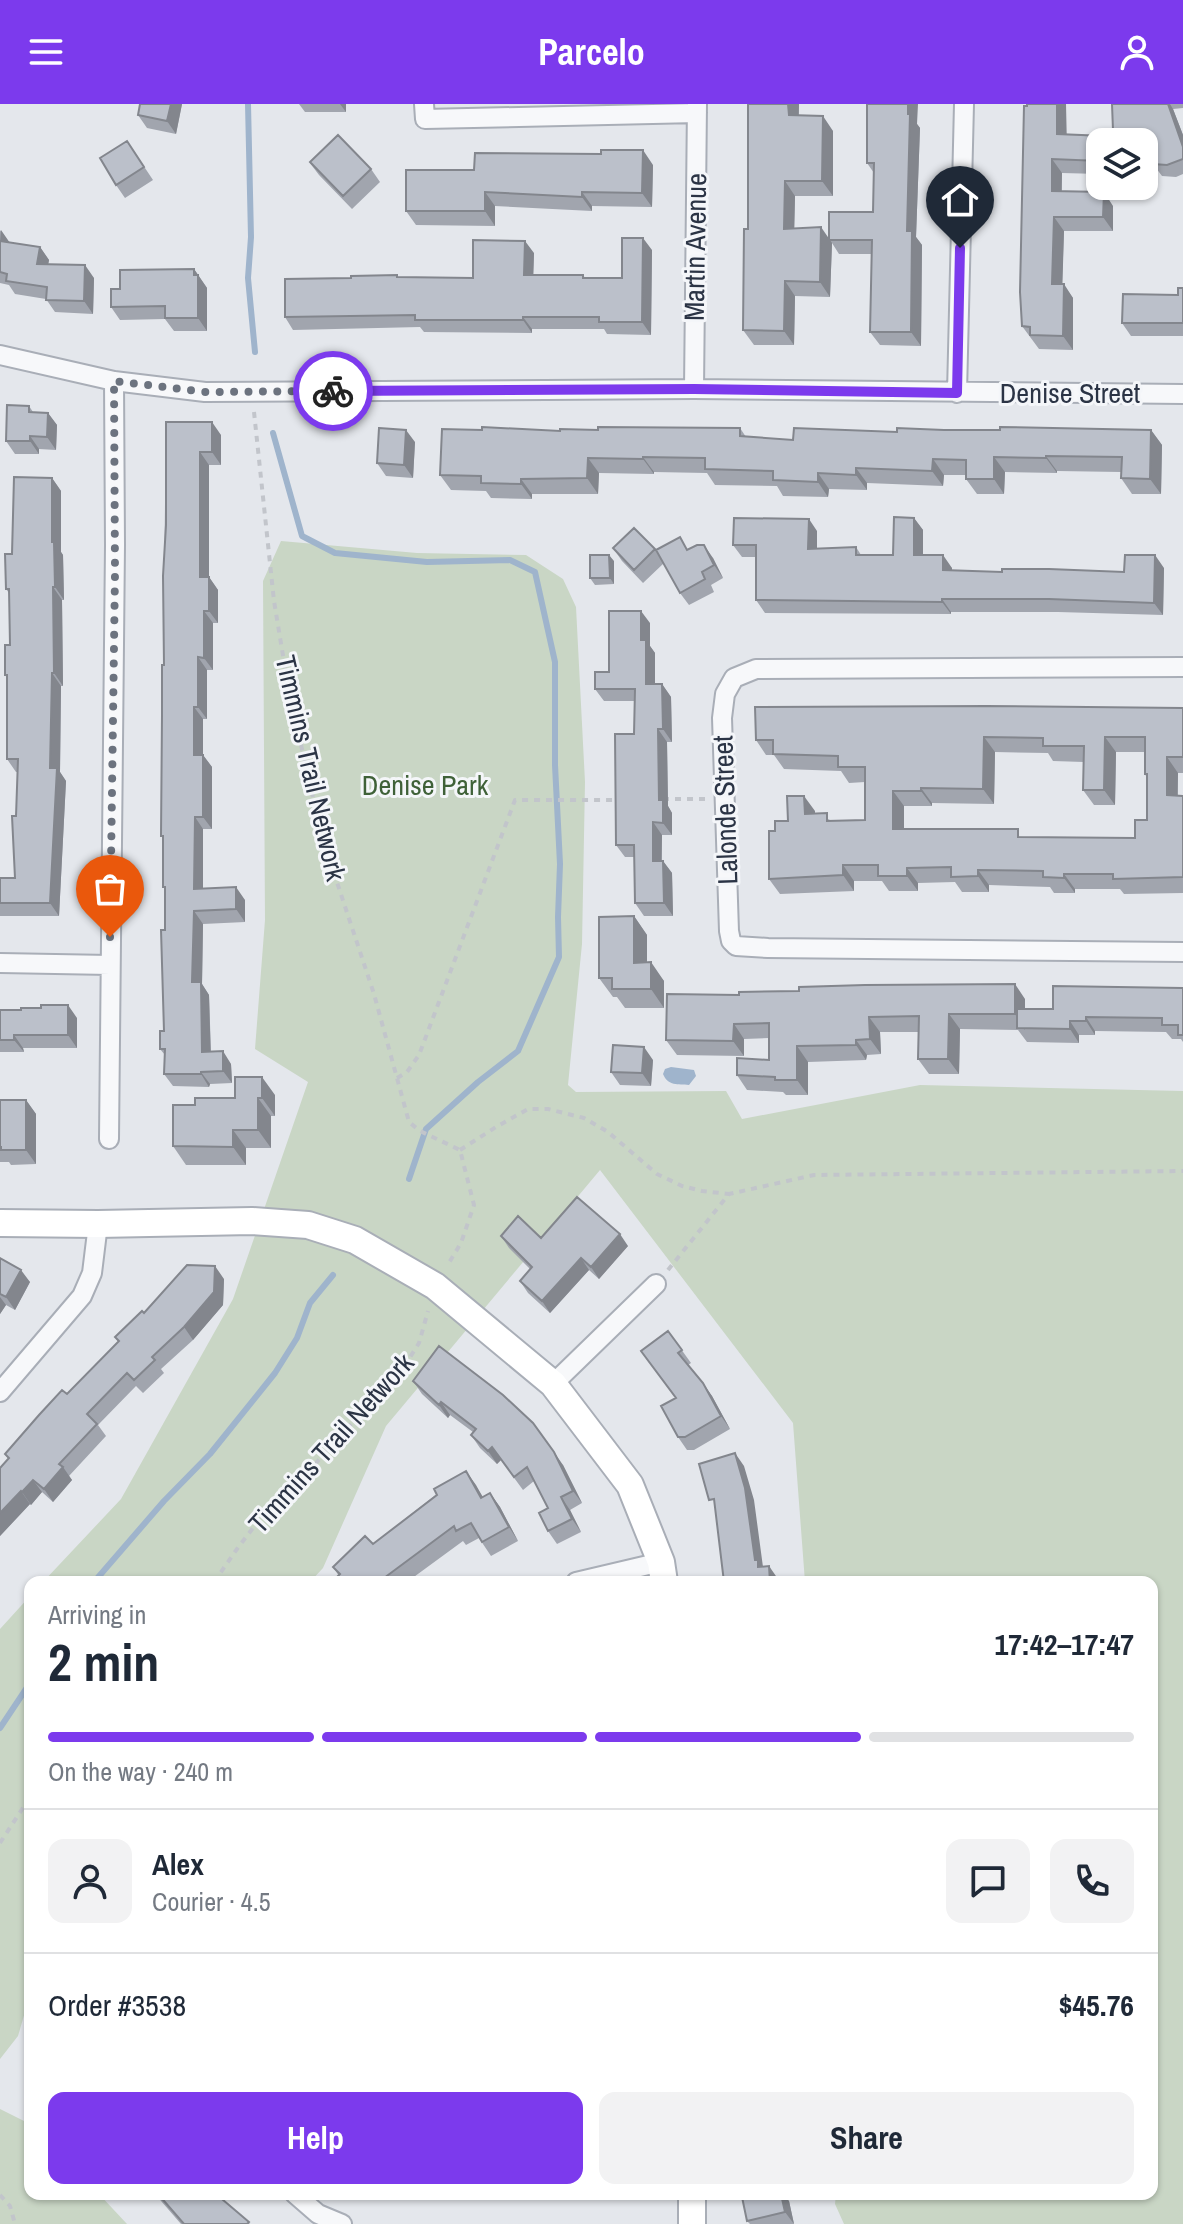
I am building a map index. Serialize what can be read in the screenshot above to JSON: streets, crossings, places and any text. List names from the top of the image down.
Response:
{
  "streets": {
    "street": ["Martin Avenue", "Denise Street", "Lalonde Street"],
    "path": ["Timmins Trail Network"]
  },
  "crossings": [
    ["Martin Avenue", "Denise Street"],
    ["Denise Street", "Timmins Trail Network"]
  ],
  "parks": ["Denise Park"],
  "page": {
    "header": "Parcelo",
    "heading": ["2 min", "Arriving in", "17:42–17:47"],
    "panel": [
      "Alex",
      "Courier · 4.5",
      "Order #3538",
      "$45.76"
    ],
    "bar": "On the way · 240 m",
    "buttons": ["Help", "Share"]
  }
}
